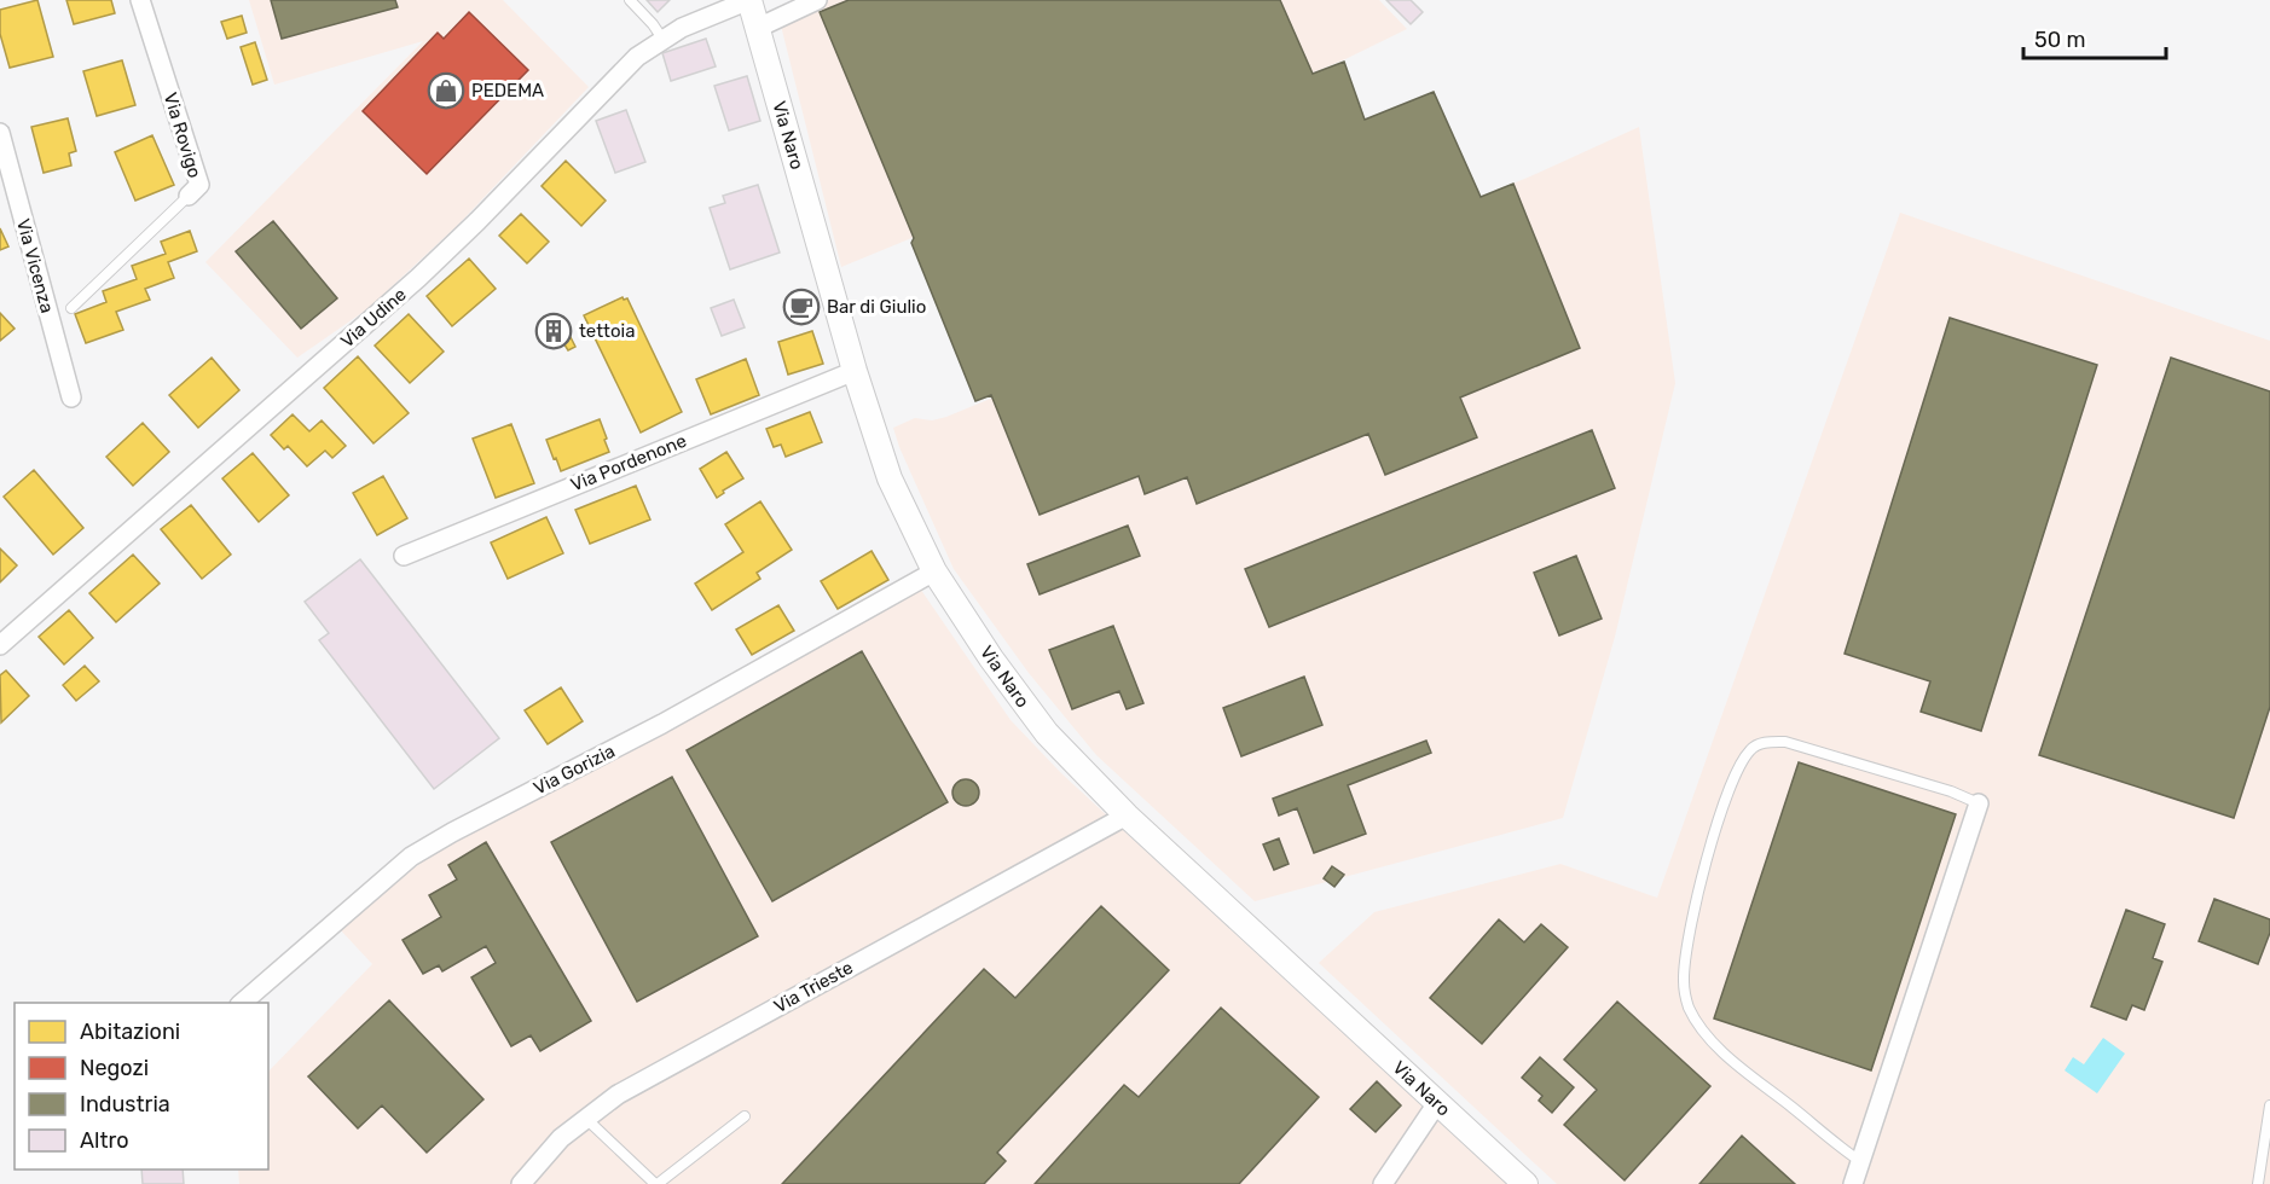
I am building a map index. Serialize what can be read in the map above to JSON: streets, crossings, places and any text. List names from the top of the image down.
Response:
{
  "streets": {
    "street": [
      "Via Rovigo",
      "Via Naro",
      "Via Vicenza",
      "Via Udine",
      "Via Pordenone",
      "Via Gorizia",
      "Via Trieste"
    ]
  },
  "crossings": [
    ["Via Naro", "Via Udine"],
    ["Via Naro", "Via Pordenone"],
    ["Via Naro", "Via Gorizia"],
    ["Via Naro", "Via Trieste"]
  ],
  "places": {
    "shop": ["PEDEMA"],
    "cafe": ["Bar di Giulio"],
    "building": ["tettoia"]
  },
  "legend": [
    "Abitazioni",
    "Negozi",
    "Industria",
    "Altro"
  ],
  "scale_bar": "50 m"
}
